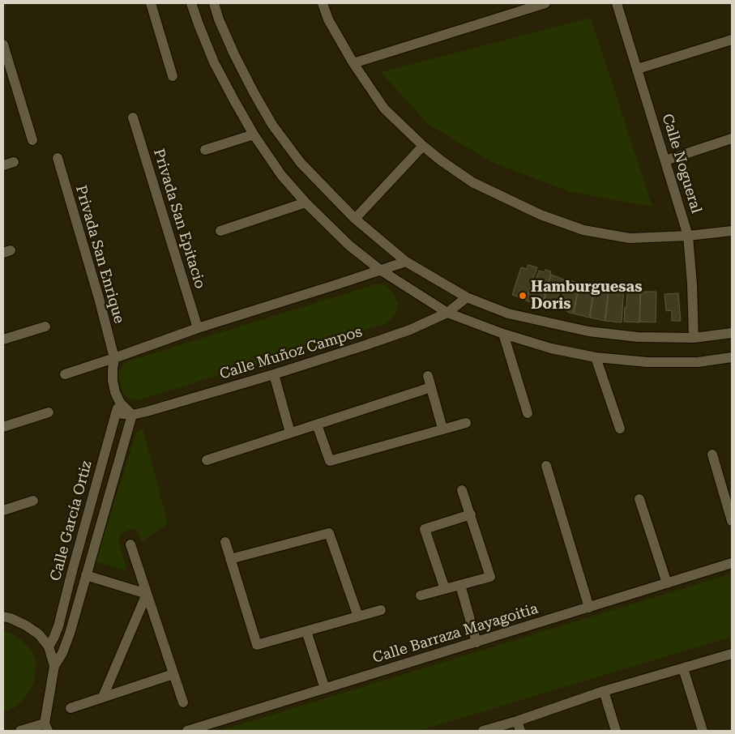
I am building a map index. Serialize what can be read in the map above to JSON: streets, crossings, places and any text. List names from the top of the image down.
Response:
{
  "streets": {
    "street": [
      "Calle Nogueral",
      "Privada San Epitacio",
      "Privada San Enrique",
      "Calle Muñoz Campos",
      "Calle García Ortiz",
      "Calle Barraza Mayagoitia"
    ]
  },
  "crossings": [
    ["Calle Muñoz Campos", "Calle García Ortiz"]
  ],
  "places": ["Hamburguesas Doris"]
}
